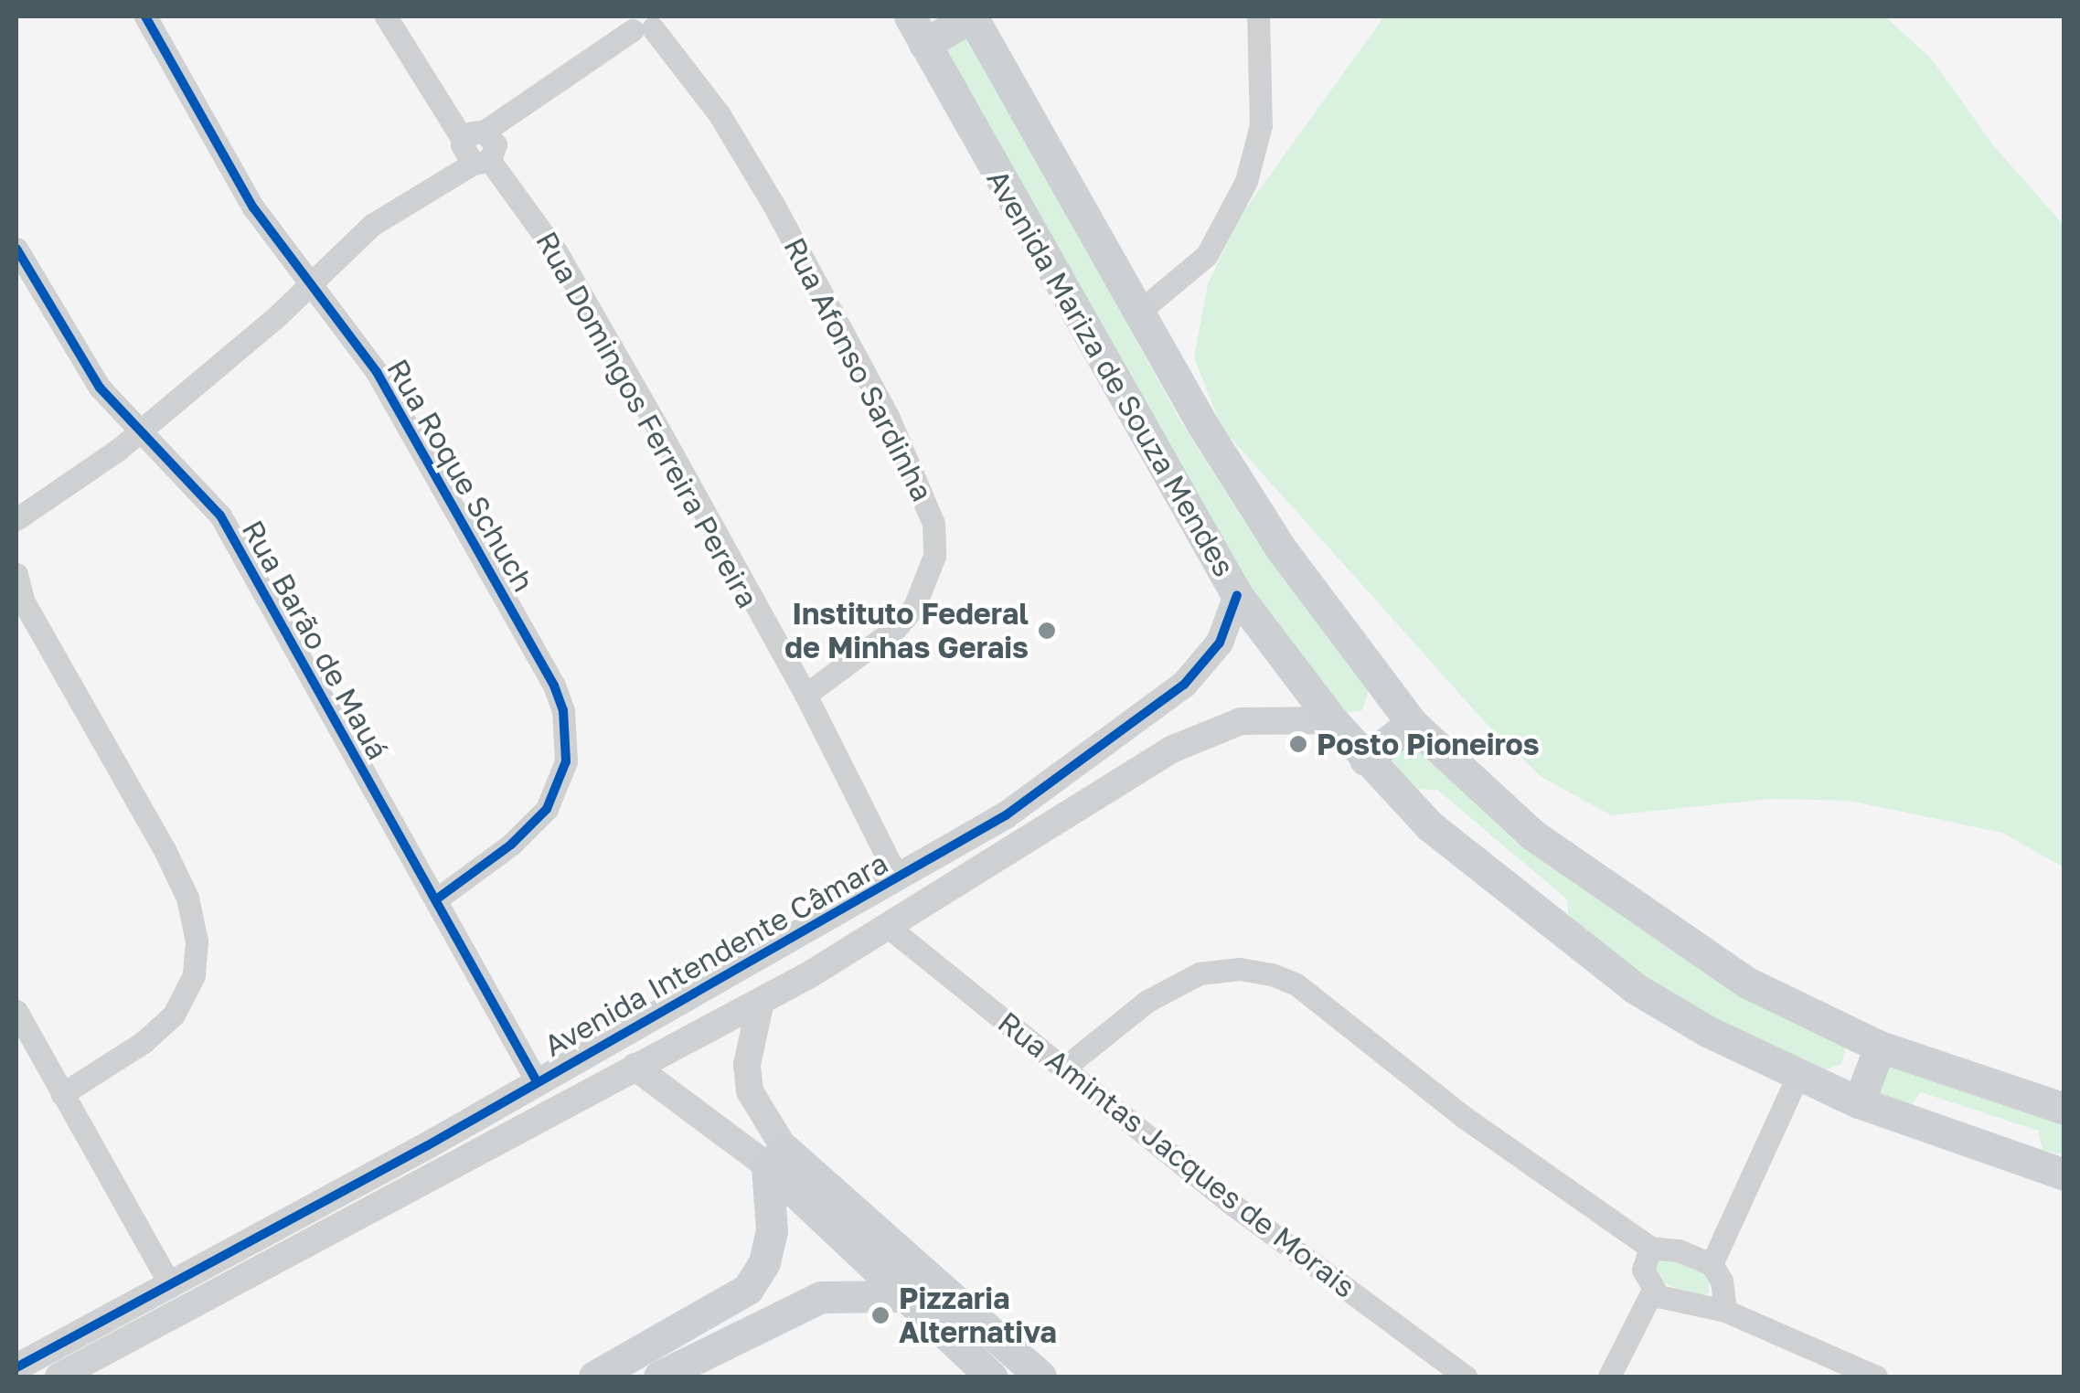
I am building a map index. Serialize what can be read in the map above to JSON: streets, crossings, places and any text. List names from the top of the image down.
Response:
{
  "streets": {
    "main road": ["Avenida Mariza de Souza Mendes"],
    "street": [
      "Rua Afonso Sardinha",
      "Rua Domingos Ferreira Pereira",
      "Rua Roque Schuch",
      "Rua Barão de Mauá",
      "Avenida Intendente Câmara",
      "Rua Amintas Jacques de Morais"
    ]
  },
  "crossings": [
    ["Rua Afonso Sardinha", "Rua Domingos Ferreira Pereira"],
    ["Avenida Mariza de Souza Mendes", "Avenida Intendente Câmara"],
    ["Rua Domingos Ferreira Pereira", "Avenida Intendente Câmara"],
    ["Rua Roque Schuch", "Rua Barão de Mauá"],
    ["Rua Barão de Mauá", "Avenida Intendente Câmara"],
    ["Avenida Intendente Câmara", "Rua Amintas Jacques de Morais"]
  ],
  "places": ["Instituto Federal de Minhas Gerais", "Posto Pioneiros", "Pizzaria Alternativa"]
}
